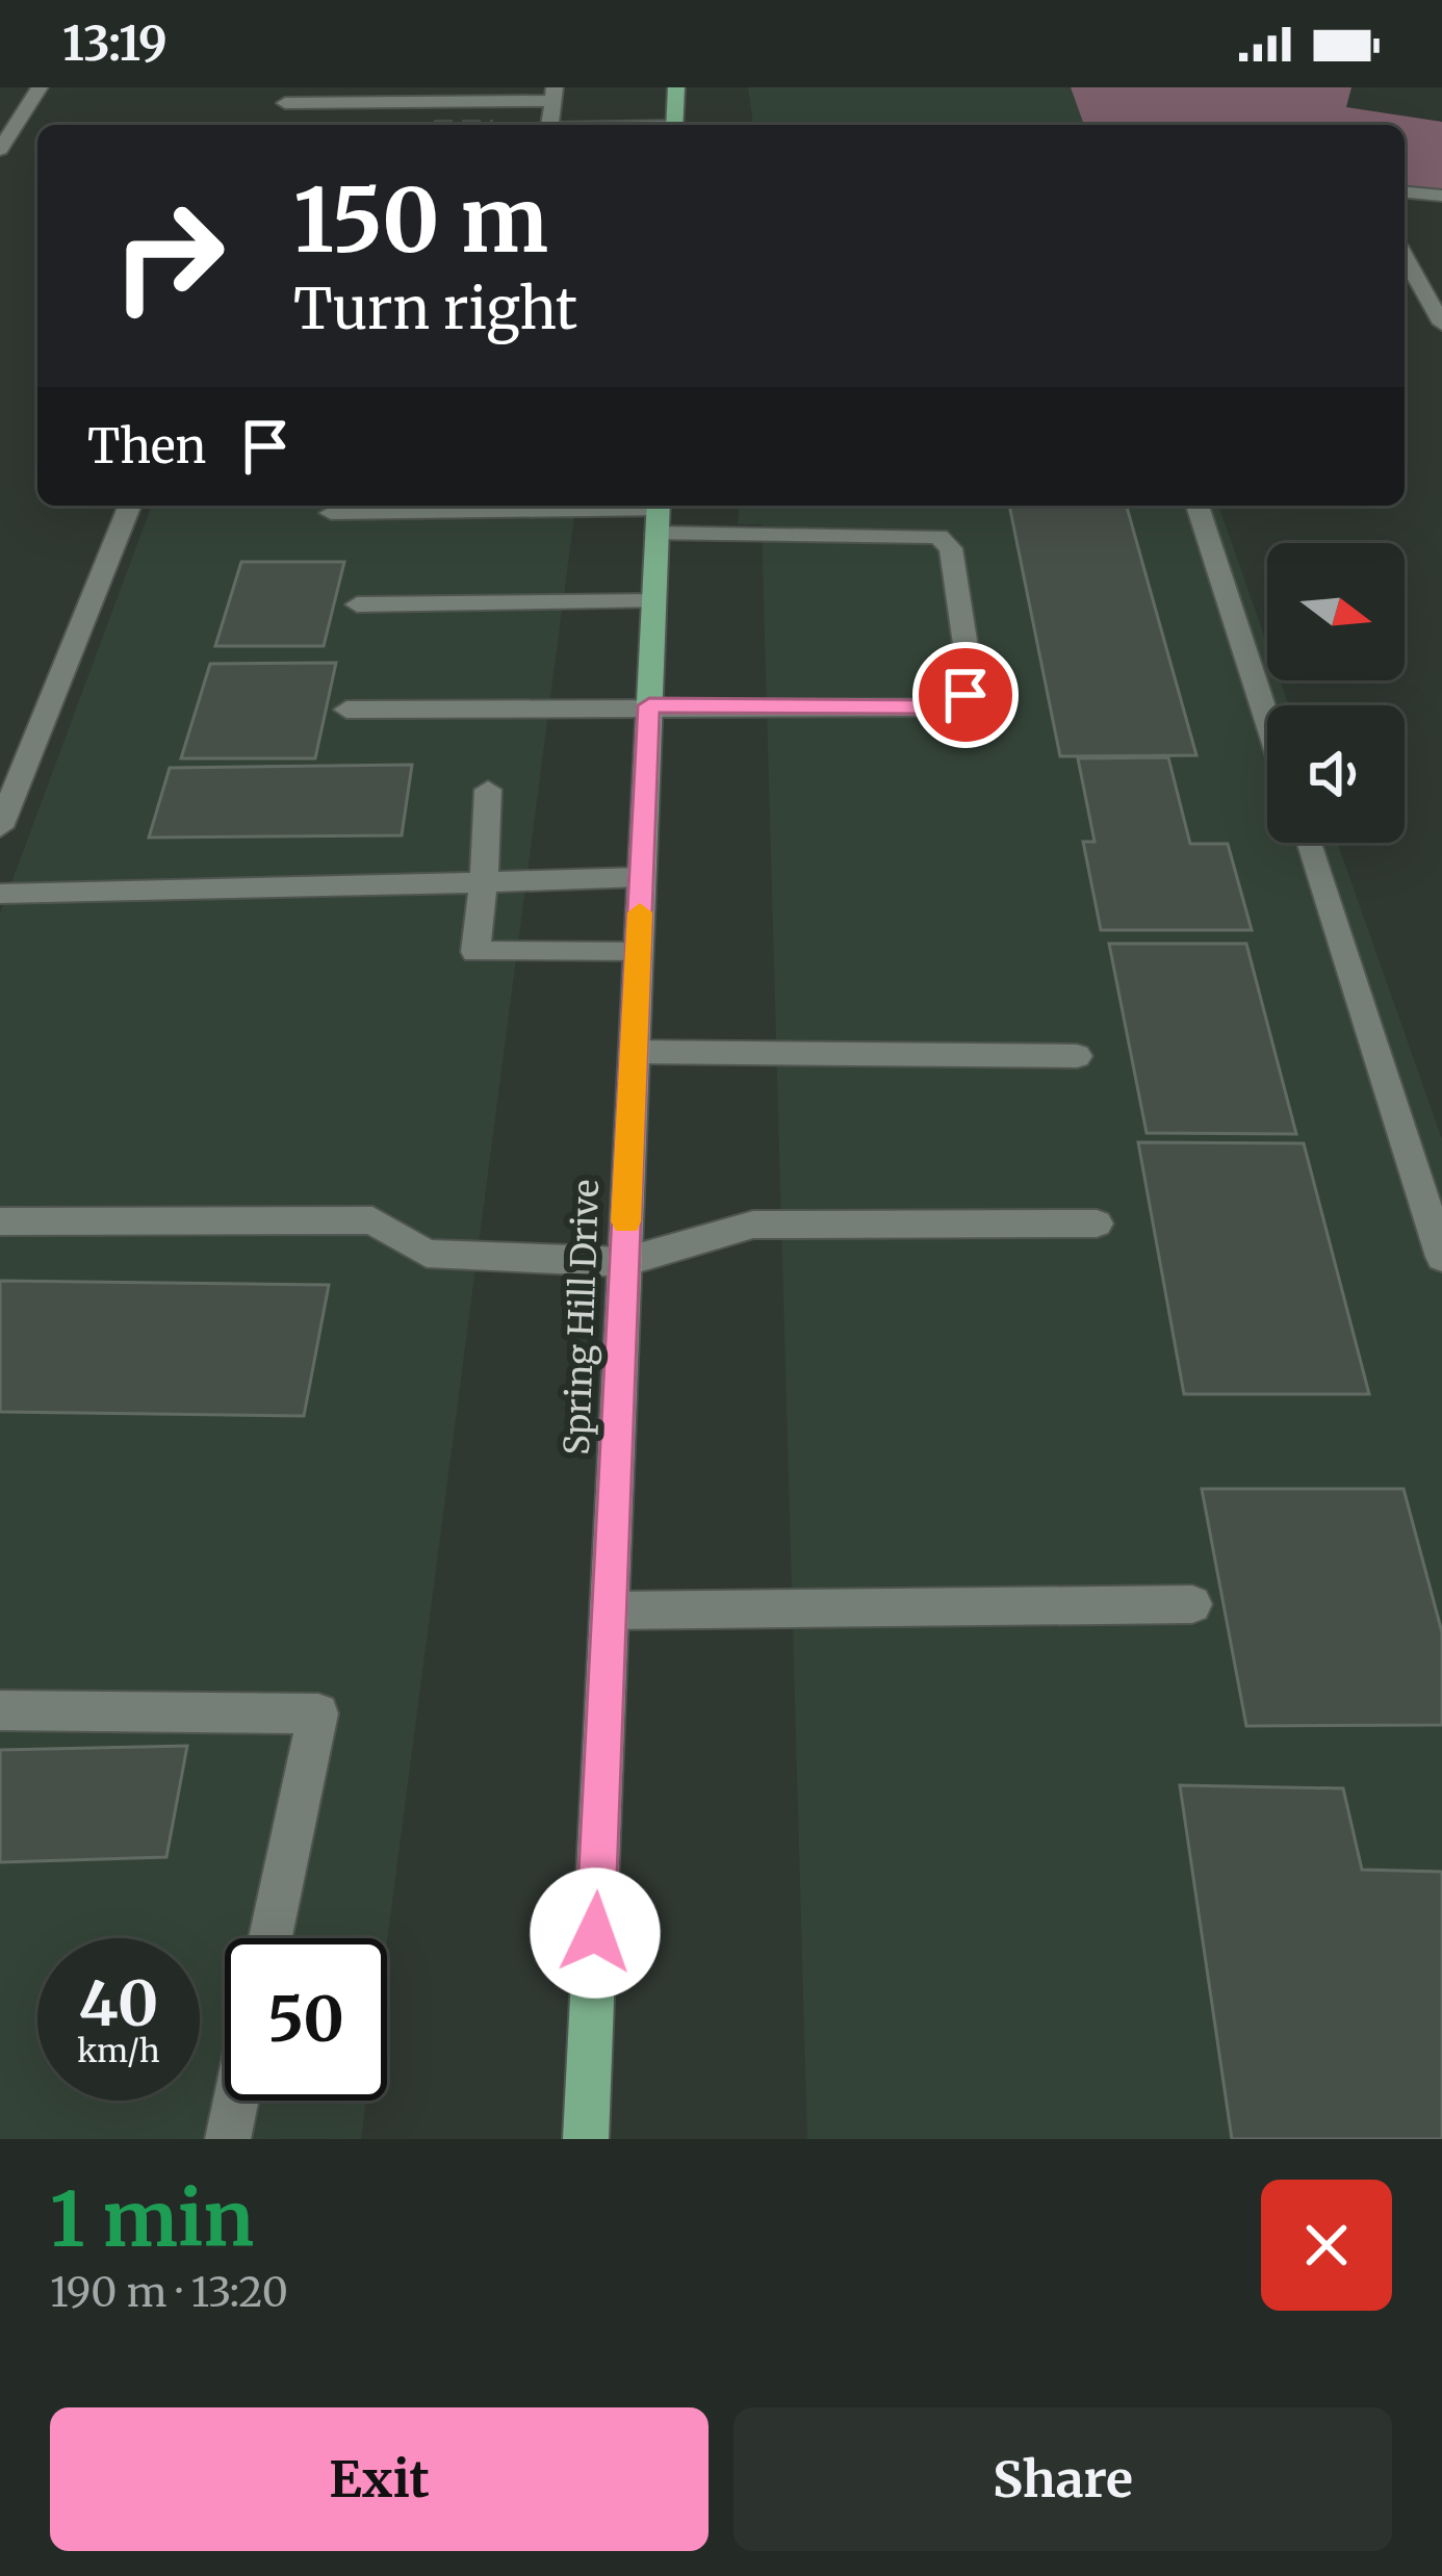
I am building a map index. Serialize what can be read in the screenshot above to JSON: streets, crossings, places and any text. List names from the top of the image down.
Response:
{
  "streets": {
    "main road": ["Spring Hill Drive"]
  },
  "north": "right",
  "page": {
    "status": "13:19",
    "turn": ["150 m", "Turn right"],
    "then": "Then",
    "speed": "40 km/h",
    "limit": "50",
    "heading": ["1 min", "190 m · 13:20"],
    "buttons": ["Exit", "Share"]
  }
}
